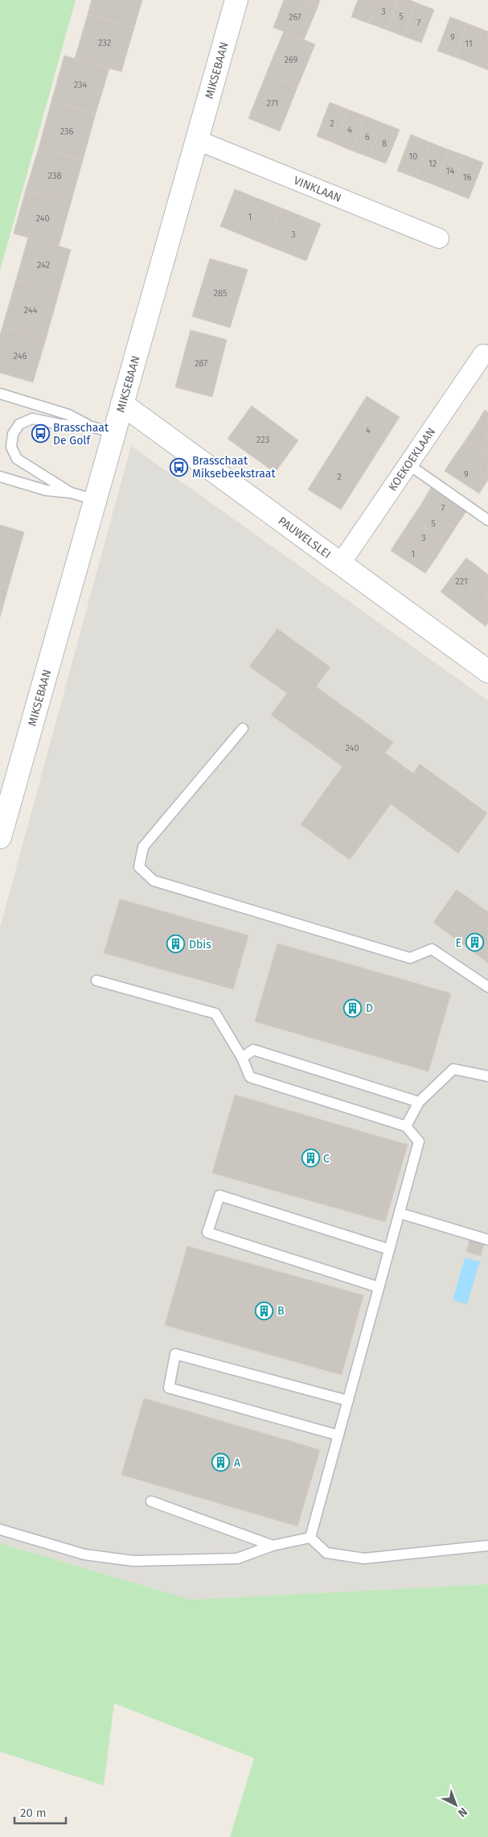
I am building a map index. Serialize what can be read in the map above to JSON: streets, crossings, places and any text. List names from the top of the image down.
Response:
{
  "streets": {
    "street": [
      "MIKSEBAAN",
      "VINKLAAN",
      "KOEKOEKLAAN",
      "PAUWELSLEI"
    ]
  },
  "crossings": [
    ["MIKSEBAAN", "VINKLAAN"],
    ["MIKSEBAAN", "PAUWELSLEI"],
    ["KOEKOEKLAAN", "PAUWELSLEI"]
  ],
  "places": {
    "bus stop": ["Brasschaat De Golf", "Brasschaat Miksebeekstraat"],
    "building": [
      "E",
      "Dbis",
      "D",
      "C",
      "B",
      "A"
    ]
  },
  "house_numbers": [
    "3",
    "5",
    "267",
    "7",
    "9",
    "232",
    "11",
    "269",
    "234",
    "271",
    "2",
    "4",
    "236",
    "6",
    "8",
    "10",
    "12",
    "14",
    "238",
    "16",
    "1",
    "240",
    "3",
    "242",
    "285",
    "244",
    "246",
    "287",
    "4",
    "223",
    "9",
    "2",
    "7",
    "5",
    "3",
    "1",
    "221",
    "240"
  ],
  "scale_bar": "20 m",
  "north": "bottom right"
}
